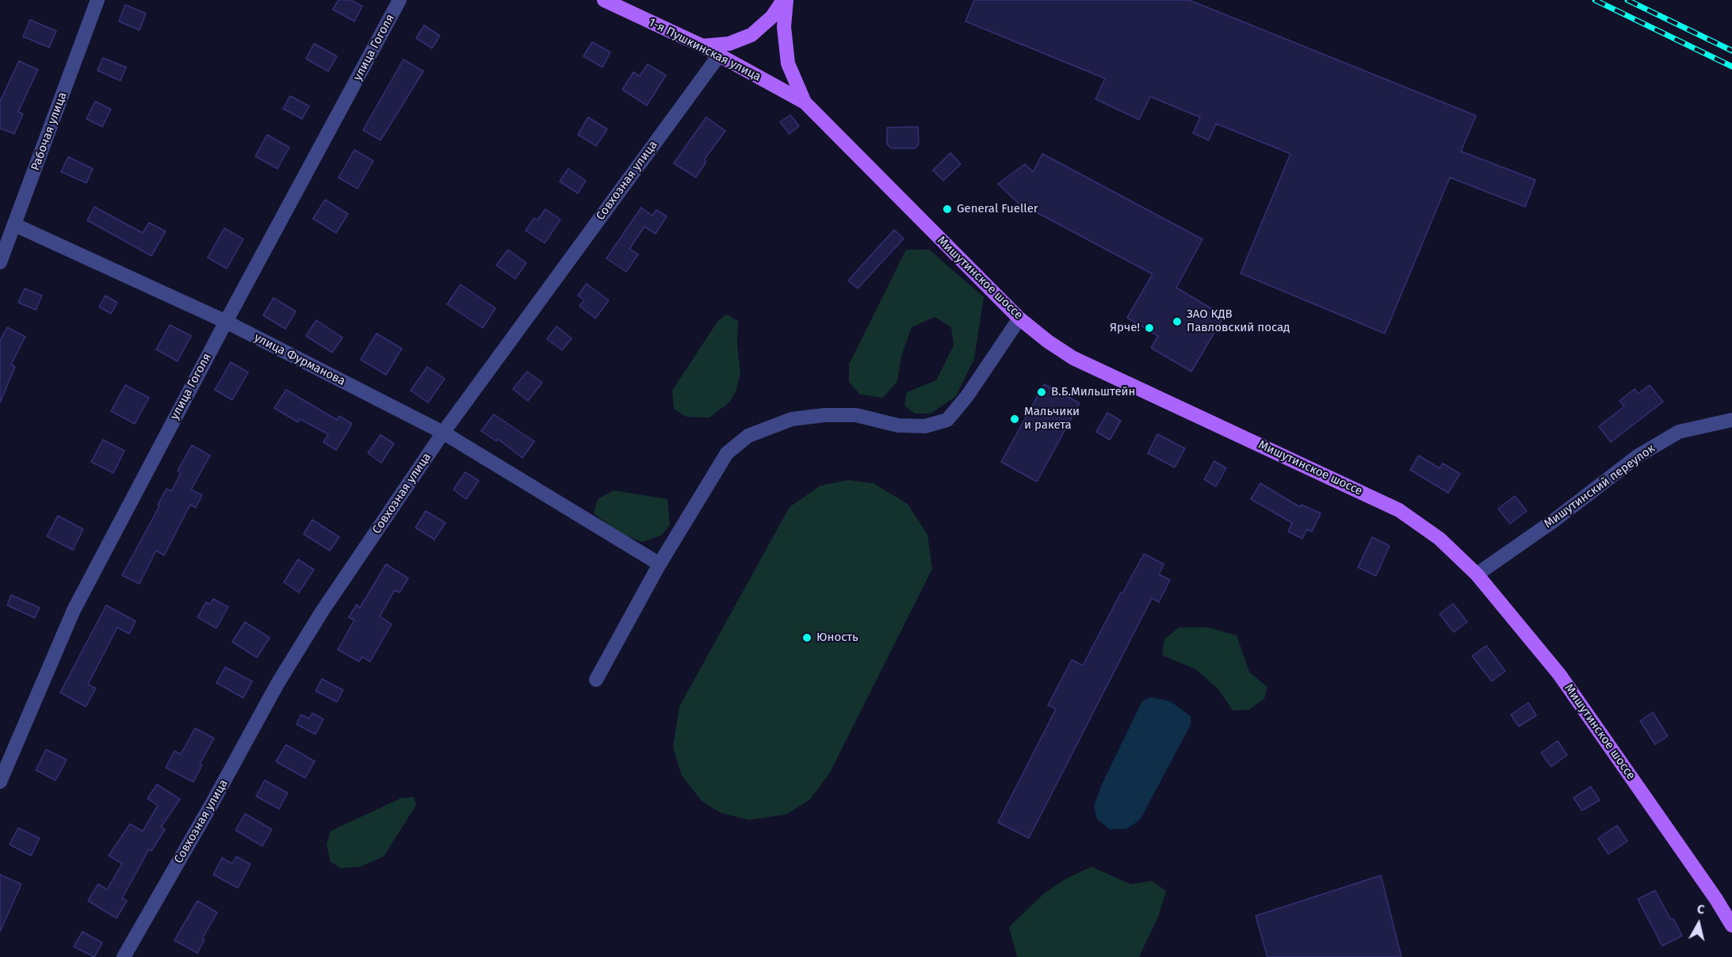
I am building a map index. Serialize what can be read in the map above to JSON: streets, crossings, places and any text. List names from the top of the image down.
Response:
{
  "streets": {
    "main road": ["1-я Пушкинская улица", "Мишутинское шоссе"],
    "street": [
      "улица Гоголя",
      "Рабочая улица",
      "Совхозная улица",
      "улица Фурманова",
      "Мишутинский переулок"
    ]
  },
  "crossings": [
    ["улица Гоголя", "улица Фурманова"],
    ["1-я Пушкинская улица", "Совхозная улица"],
    ["1-я Пушкинская улица", "Мишутинское шоссе"],
    ["Рабочая улица", "улица Фурманова"],
    ["Совхозная улица", "улица Фурманова"],
    ["Мишутинское шоссе", "Мишутинский переулок"]
  ],
  "places": [
    "General Fueller",
    "ЗАО КДВ Павловский посад",
    "Ярче!",
    "В.Б.Мильштейн",
    "Мальчики и ракета",
    "Юность"
  ],
  "north": "top"
}
